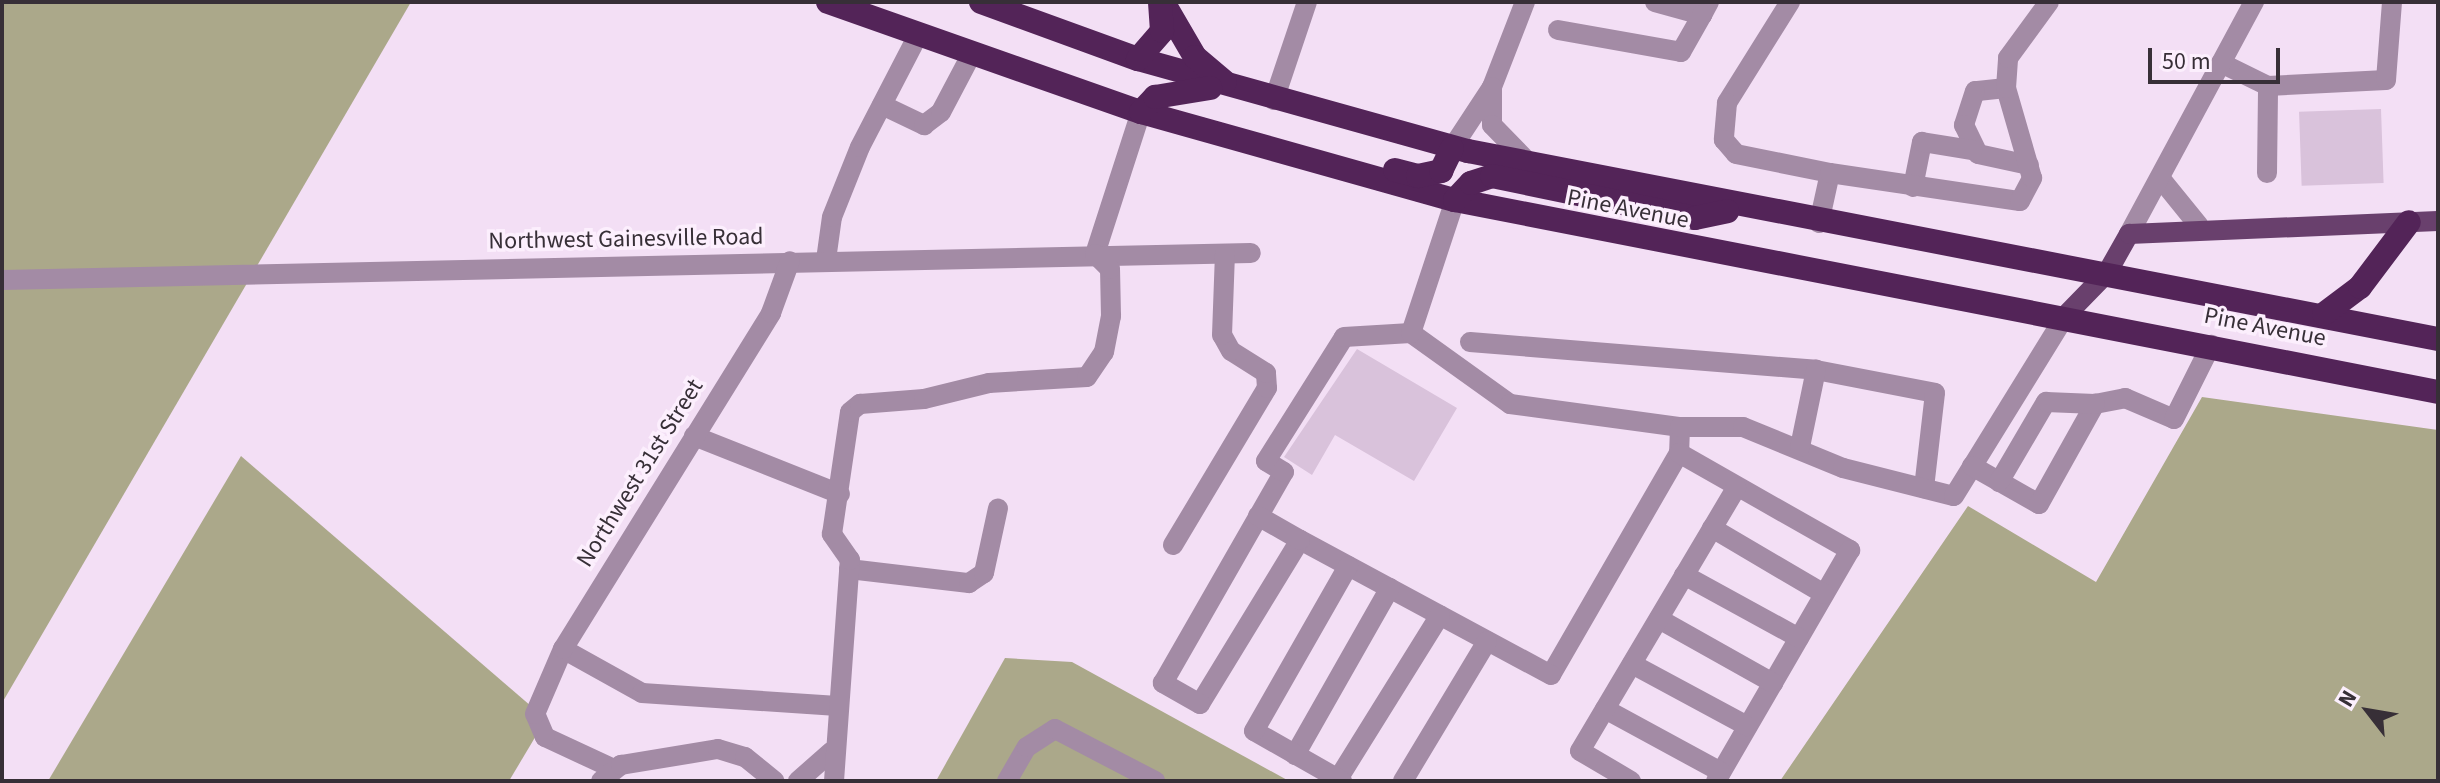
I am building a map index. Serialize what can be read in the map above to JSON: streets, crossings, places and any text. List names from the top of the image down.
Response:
{
  "streets": {
    "highway": ["Pine Avenue"],
    "street": ["Northwest Gainesville Road", "Northwest 31st Street"]
  },
  "crossings": [
    ["Northwest Gainesville Road", "Northwest 31st Street"]
  ],
  "scale_bar": "50 m",
  "north": "top left"
}
